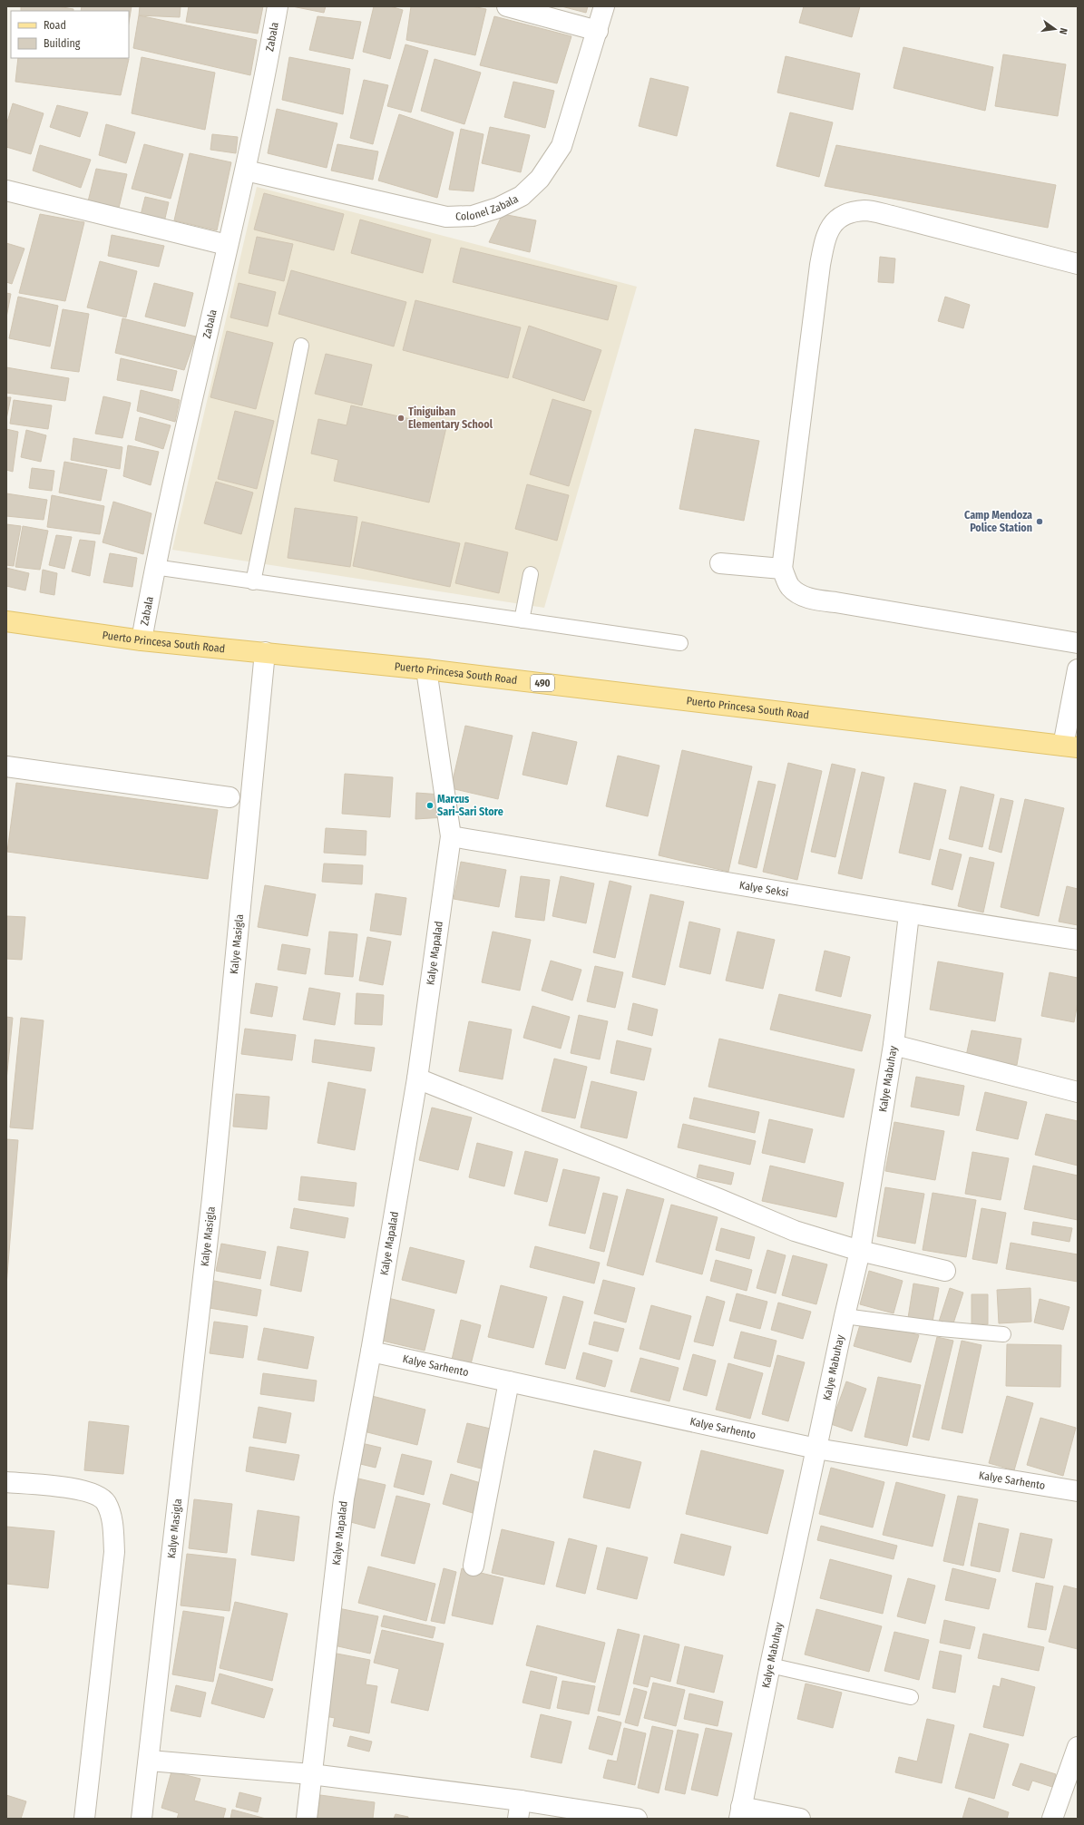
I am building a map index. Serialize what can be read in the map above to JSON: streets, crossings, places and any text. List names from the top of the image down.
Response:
{
  "streets": {
    "main road": ["Puerto Princesa South Road", "490"],
    "street": [
      "Zabala",
      "Colonel Zabala",
      "Kalye Seksi",
      "Kalye Masigla",
      "Kalye Mapalad",
      "Kalye Mabuhay",
      "Kalye Sarhento"
    ]
  },
  "crossings": [
    ["Zabala", "Colonel Zabala"],
    ["Zabala", "Puerto Princesa South Road"],
    ["Puerto Princesa South Road", "Kalye Masigla"],
    ["Puerto Princesa South Road", "Kalye Mapalad"],
    ["Kalye Seksi", "Kalye Mapalad"],
    ["Kalye Seksi", "Kalye Mabuhay"],
    ["Kalye Mapalad", "Kalye Sarhento"],
    ["Kalye Mabuhay", "Kalye Sarhento"]
  ],
  "places": ["Tiniguiban Elementary School", "Camp Mendoza Police Station", "Marcus Sari-Sari Store"],
  "legend": ["Road", "Building"],
  "north": "right"
}
